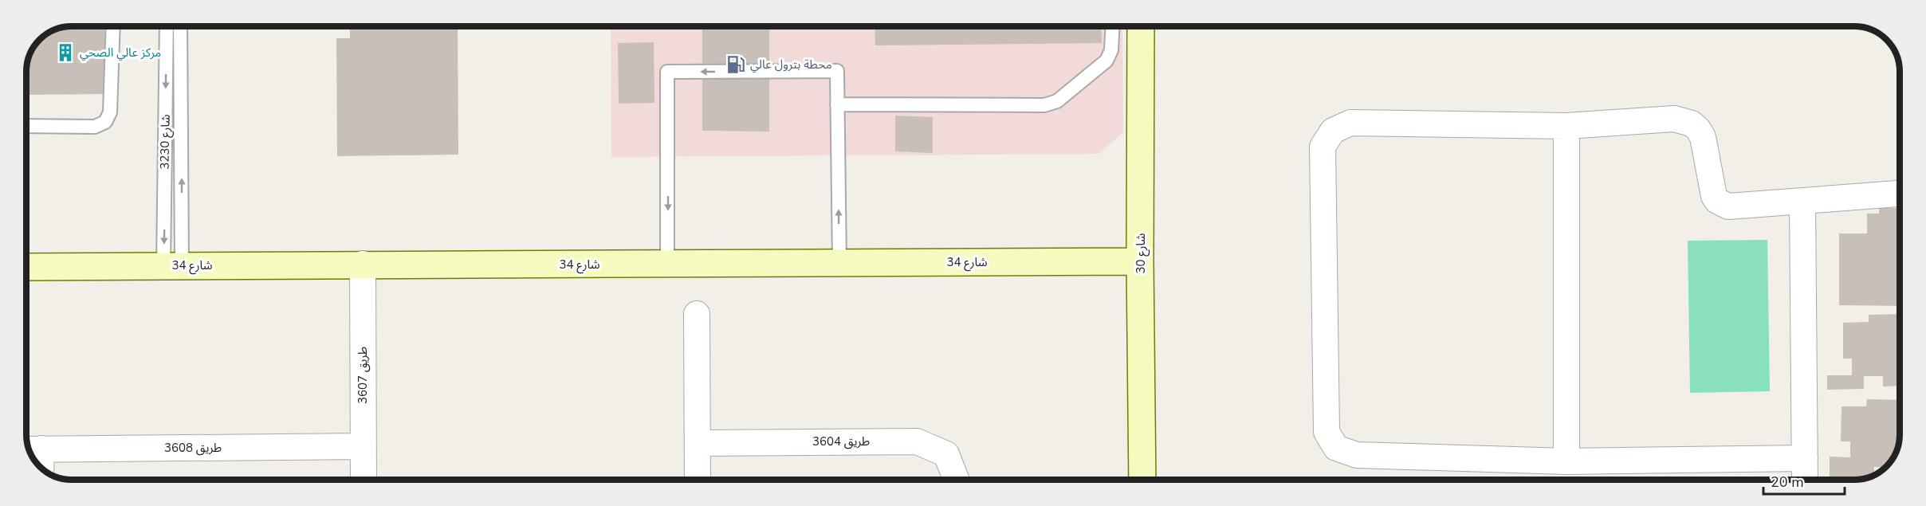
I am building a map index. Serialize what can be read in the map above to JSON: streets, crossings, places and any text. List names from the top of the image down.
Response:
{
  "streets": {
    "street": [
      "شارع 30",
      "شارع 34",
      "طريق 3607",
      "طريق 3604",
      "طريق 3608"
    ],
    "lane": ["شارع 3230"]
  },
  "crossings": [
    ["شارع 3230", "شارع 34"],
    ["شارع 30", "شارع 34"],
    ["شارع 34", "طريق 3607"],
    ["طريق 3607", "طريق 3608"]
  ],
  "places": {
    "building": ["مركز عالي الصحي"],
    "fuel station": ["محطة بترول عالي"]
  },
  "scale_bar": "20 m"
}
